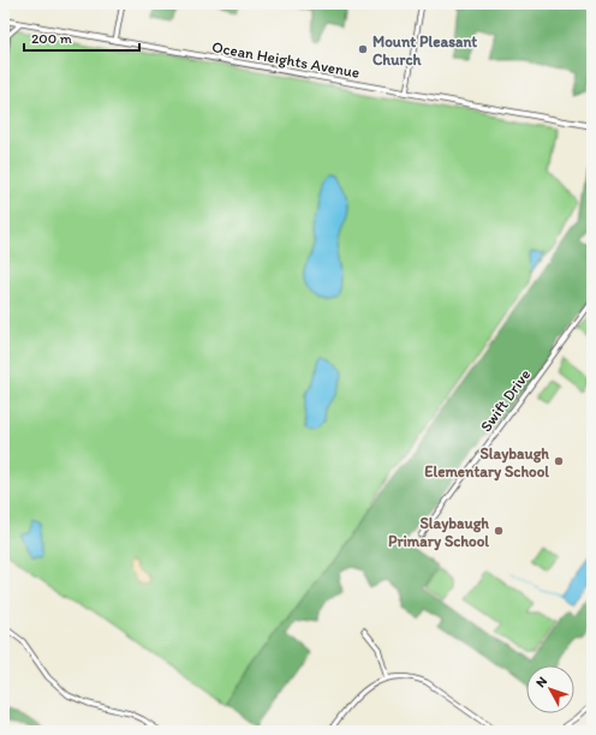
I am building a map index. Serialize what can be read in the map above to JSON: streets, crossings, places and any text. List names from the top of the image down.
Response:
{
  "streets": {
    "main road": ["Ocean Heights Avenue"],
    "street": ["Swift Drive"]
  },
  "places": ["Mount Pleasant Church", "Slaybaugh Elementary School", "Slaybaugh Primary School"],
  "scale_bar": "200 m",
  "north": "top left"
}
